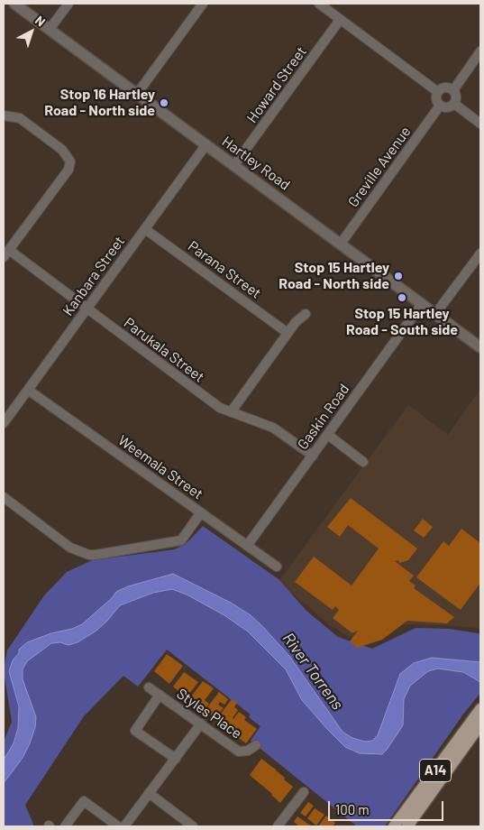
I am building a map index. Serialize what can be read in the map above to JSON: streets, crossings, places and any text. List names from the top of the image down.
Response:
{
  "streets": {
    "main road": ["A14"],
    "street": [
      "Howard Street",
      "Hartley Road",
      "Greville Avenue",
      "Parana Street",
      "Kanbara Street",
      "Parukala Street",
      "Gaskin Road",
      "Weemala Street",
      "Styles Place"
    ]
  },
  "crossings": [
    ["Howard Street", "Hartley Road"],
    ["Hartley Road", "Greville Avenue"],
    ["Hartley Road", "Kanbara Street"],
    ["Hartley Road", "Gaskin Road"],
    ["Parana Street", "Kanbara Street"],
    ["Kanbara Street", "Parukala Street"],
    ["Kanbara Street", "Weemala Street"],
    ["Parukala Street", "Gaskin Road"],
    ["Gaskin Road", "Weemala Street"]
  ],
  "water": ["River Torrens"],
  "places": ["Stop 16 Hartley Road - North side", "Stop 15 Hartley Road - North side", "Stop 15 Hartley Road - South side"],
  "scale_bar": "100 m",
  "north": "top right"
}
